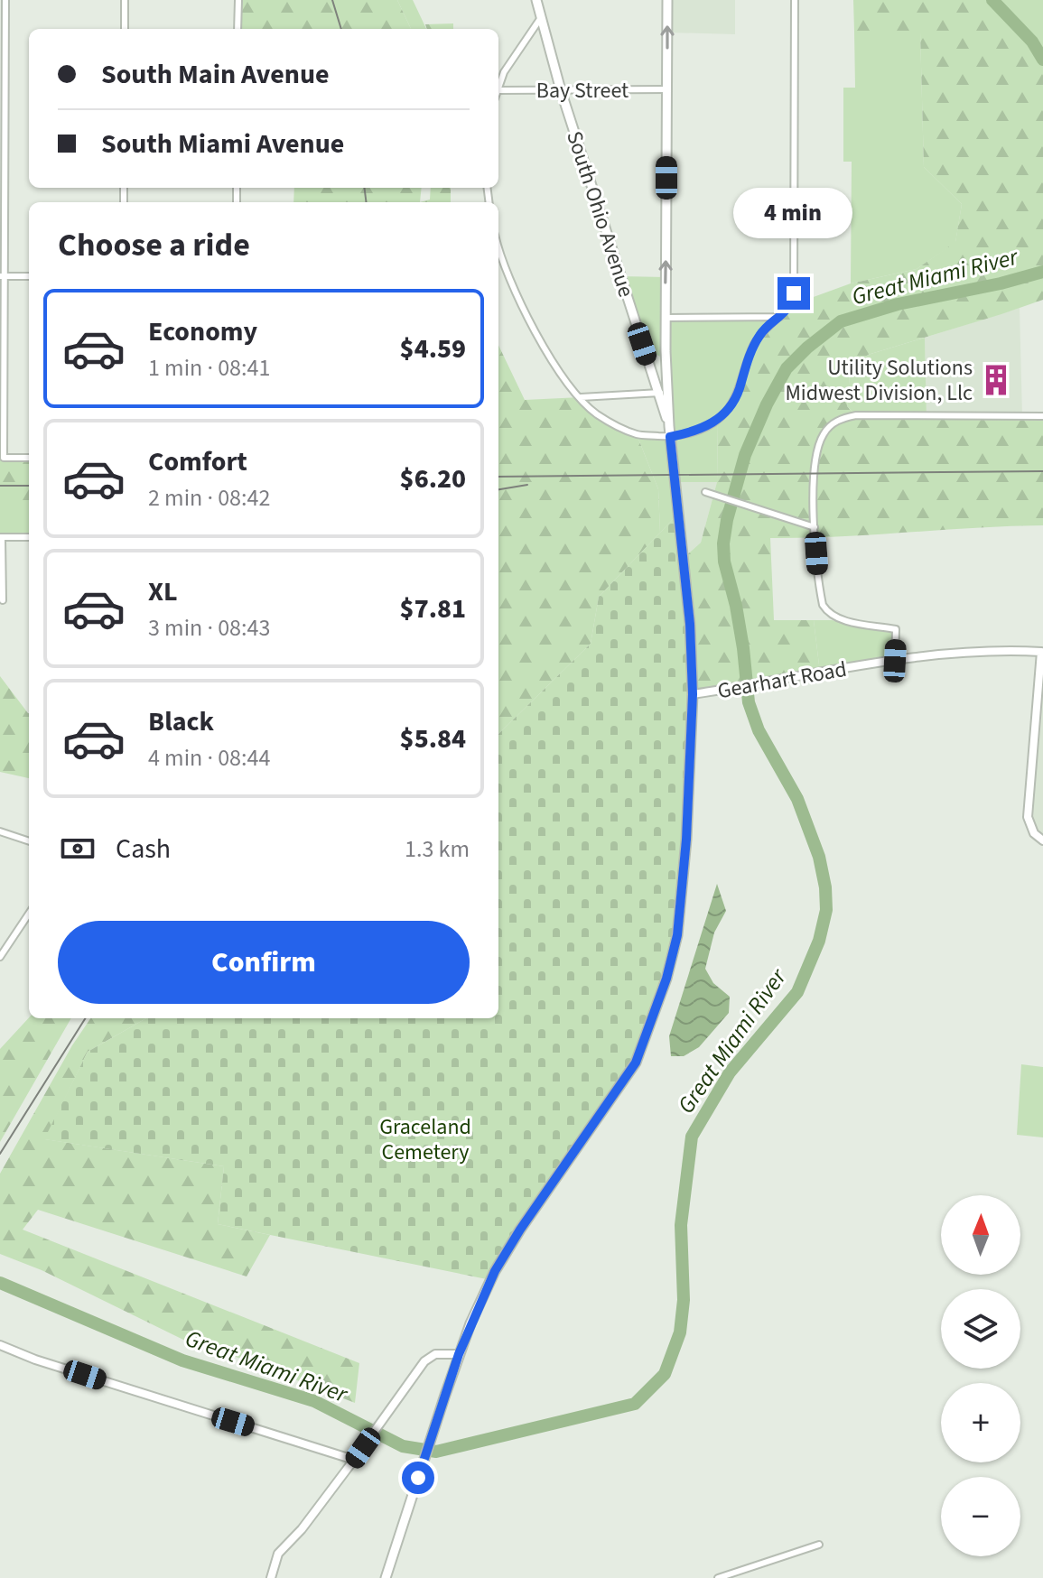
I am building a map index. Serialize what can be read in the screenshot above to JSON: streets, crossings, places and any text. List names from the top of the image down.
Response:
{
  "streets": {
    "main road": ["South Ohio Avenue"],
    "street": ["Bay Street", "Gearhart Road"]
  },
  "crossings": [
    ["Bay Street", "South Ohio Avenue"]
  ],
  "water": ["Great Miami River"],
  "parks": ["Graceland Cemetery"],
  "places": {
    "building": ["Utility Solutions Midwest Division, Llc"]
  },
  "north": "top",
  "page": {
    "banner": ["South Main Avenue", "South Miami Avenue"],
    "bubble": "4 min",
    "heading": "Choose a ride",
    "list": [
      {
        "name": "Economy",
        "note": "1 min · 08:41",
        "value": "$4.59"
      },
      {
        "name": "Comfort",
        "note": "2 min · 08:42",
        "value": "$6.20"
      },
      {
        "name": "XL",
        "note": "3 min · 08:43",
        "value": "$7.81"
      },
      {
        "name": "Black",
        "note": "4 min · 08:44",
        "value": "$5.84"
      }
    ],
    "pay": ["Cash", "1.3 km"],
    "buttons": "Confirm",
    "map_buttons": ["+", "−"]
  }
}
